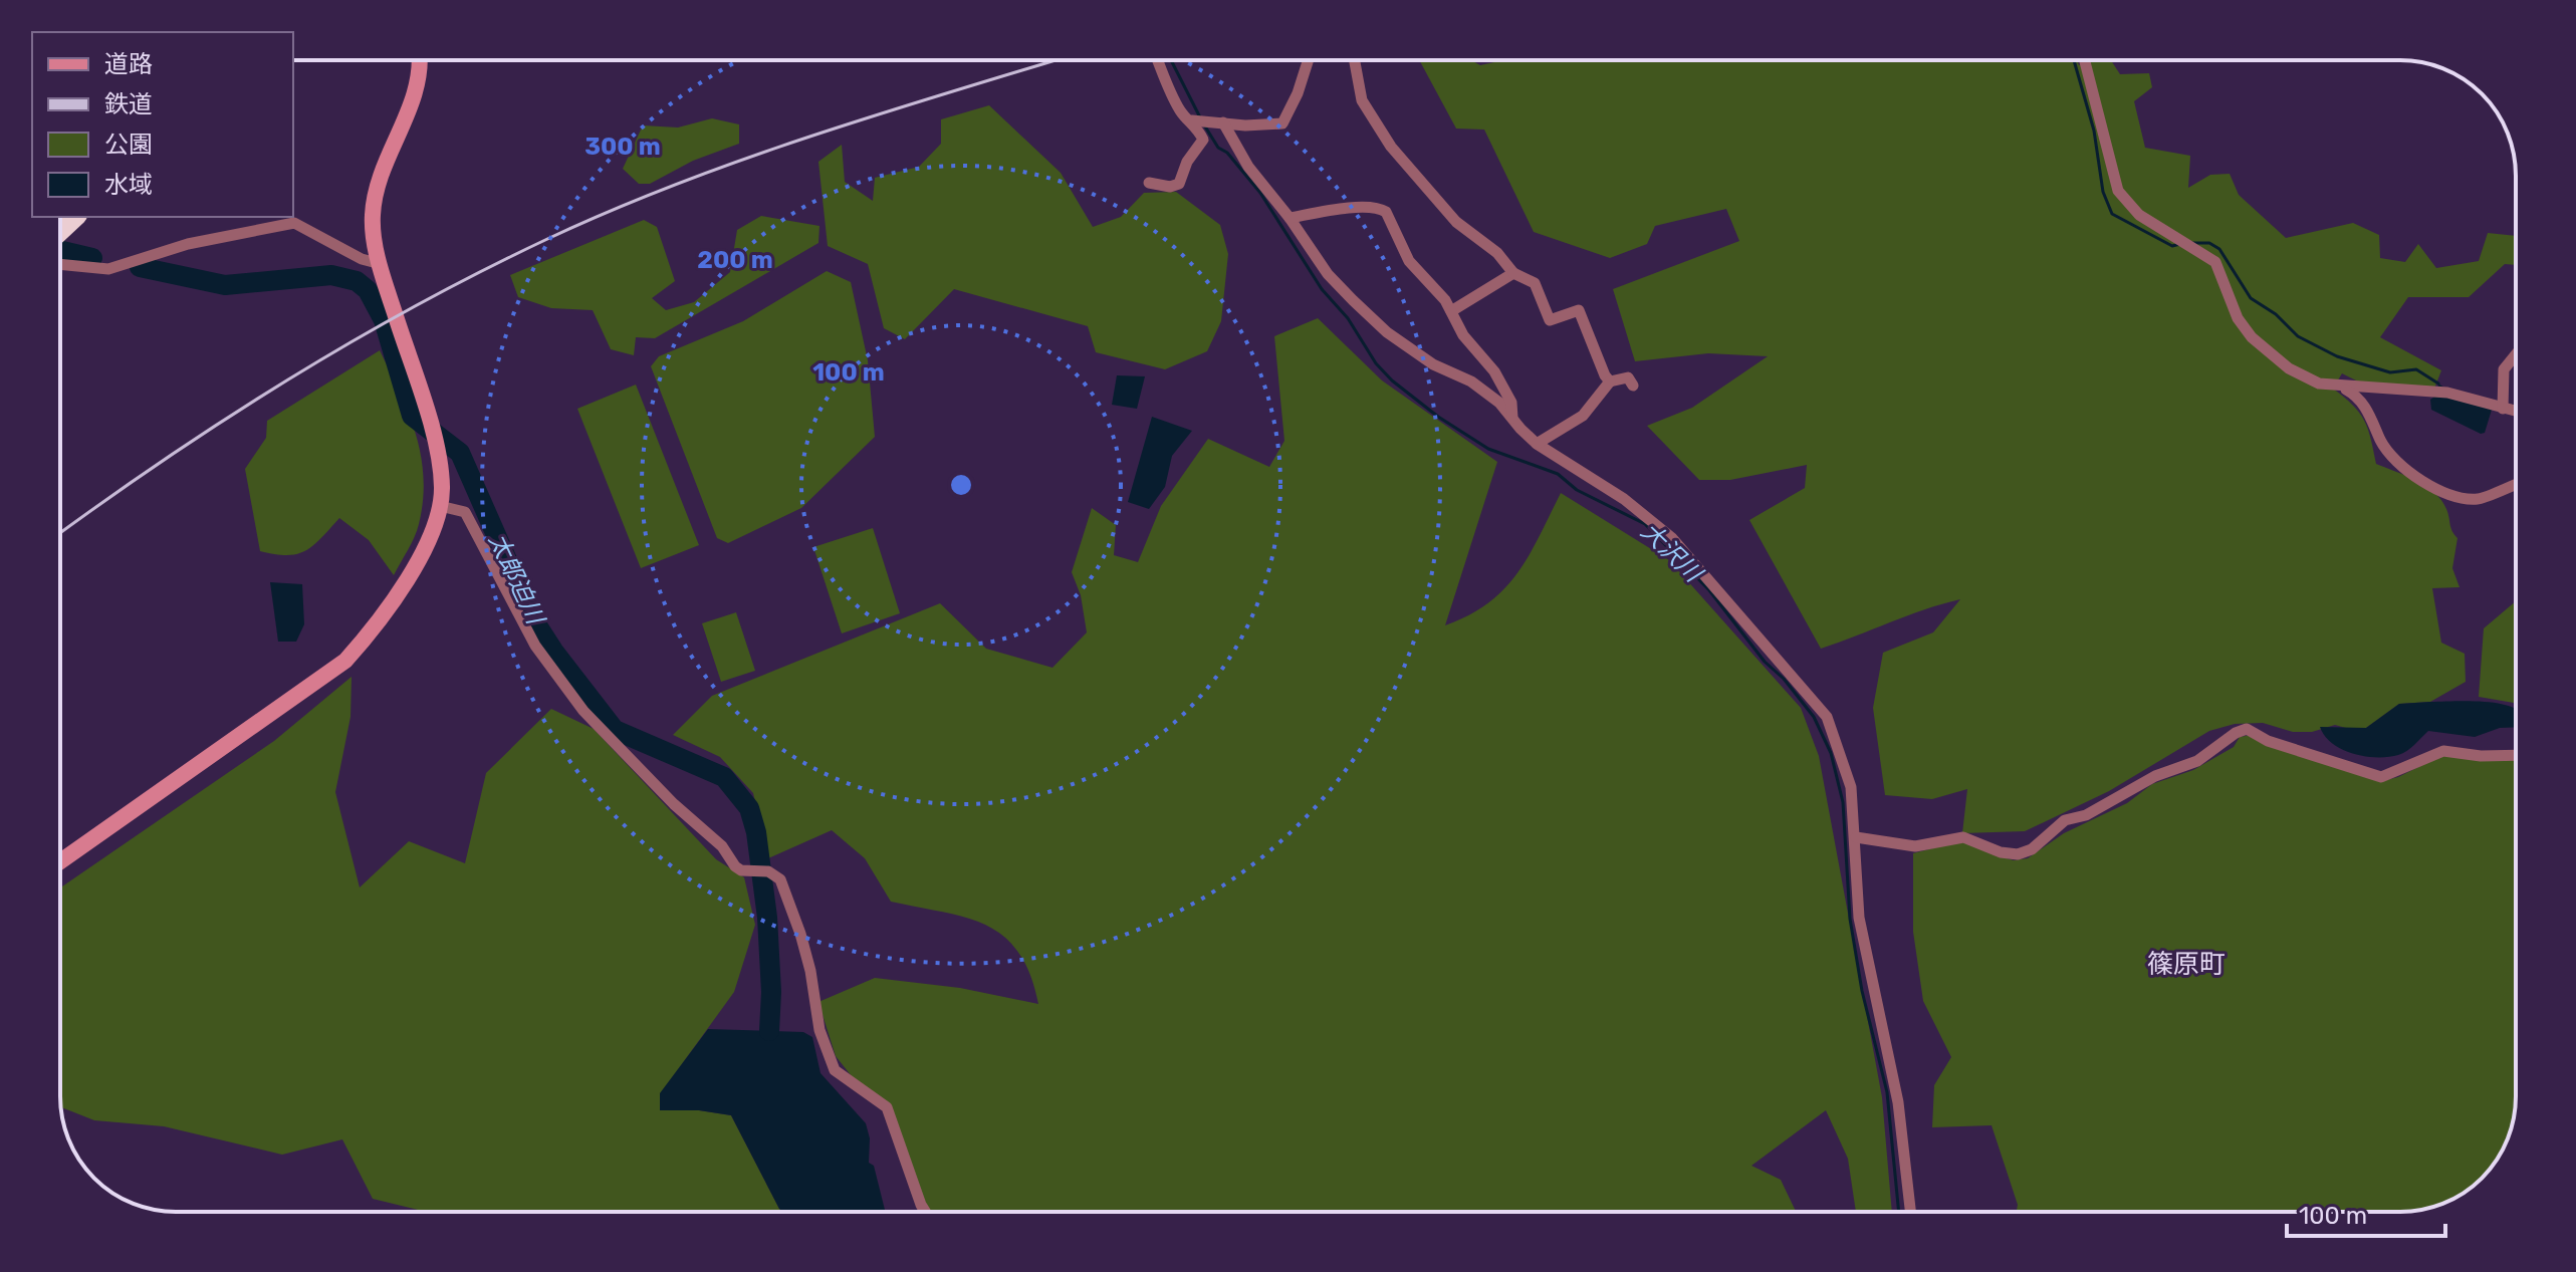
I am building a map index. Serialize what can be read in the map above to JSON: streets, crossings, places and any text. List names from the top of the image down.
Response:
{
  "districts": ["篠原町"],
  "water": ["大沢川", "太郎迫川"],
  "legend": [
    "道路",
    "鉄道",
    "公園",
    "水域"
  ],
  "scale_bar": "100 m",
  "rings": ["300 m", "200 m", "100 m"]
}
